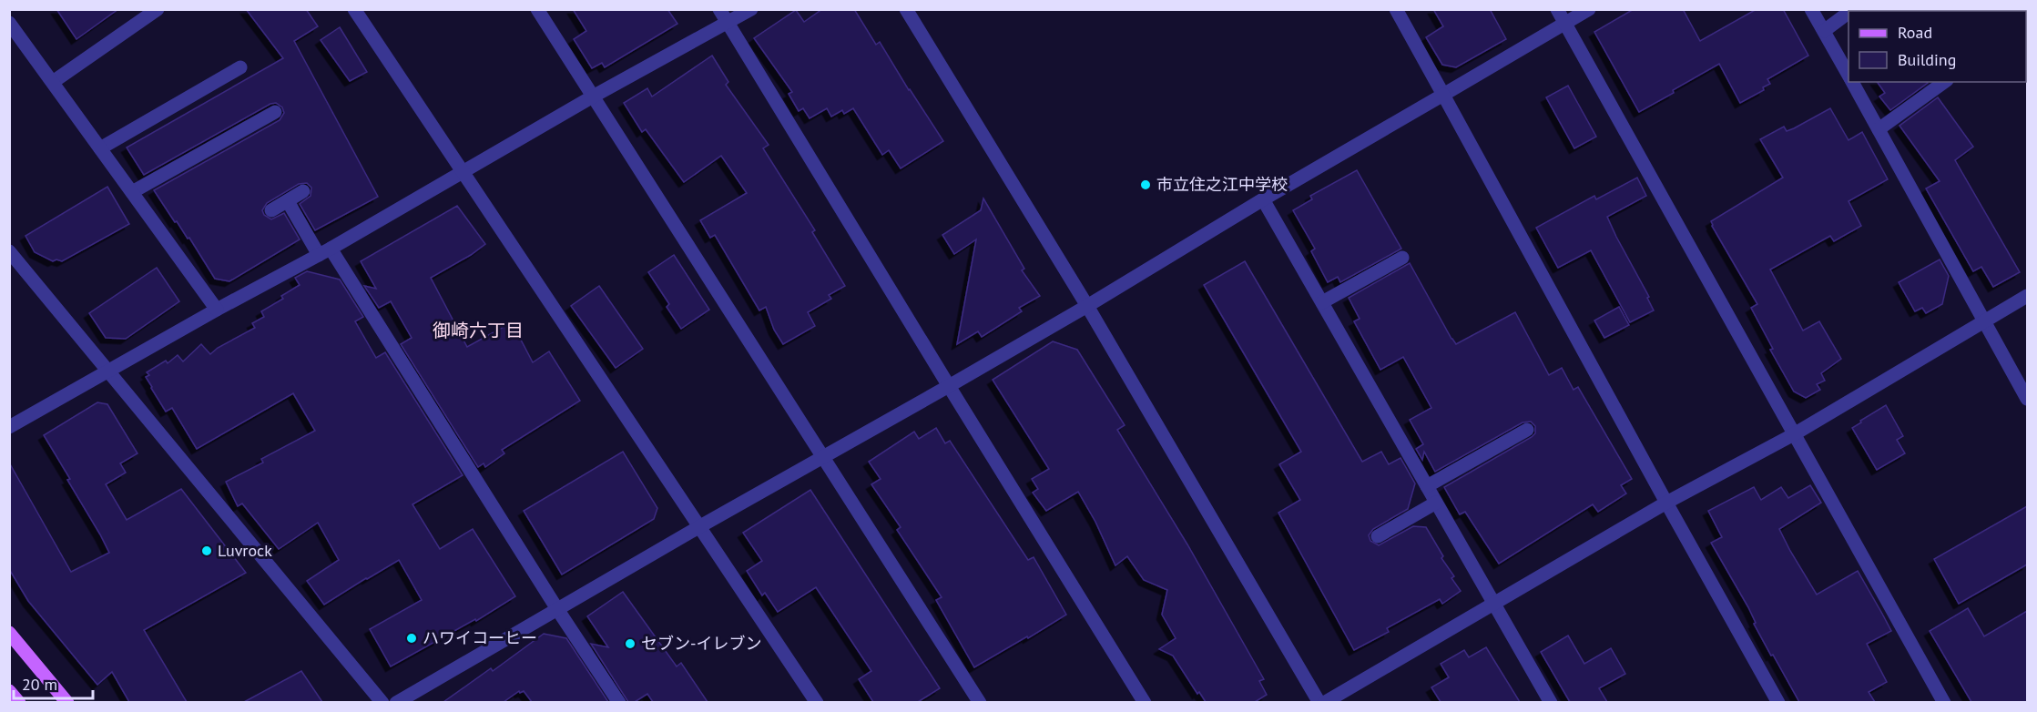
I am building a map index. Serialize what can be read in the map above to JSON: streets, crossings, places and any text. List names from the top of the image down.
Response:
{
  "districts": ["御崎六丁目"],
  "places": [
    "市立住之江中学校",
    "Luvrock",
    "ハワイコーヒー",
    "セブン-イレブン"
  ],
  "legend": ["Road", "Building"],
  "scale_bar": "20 m"
}
